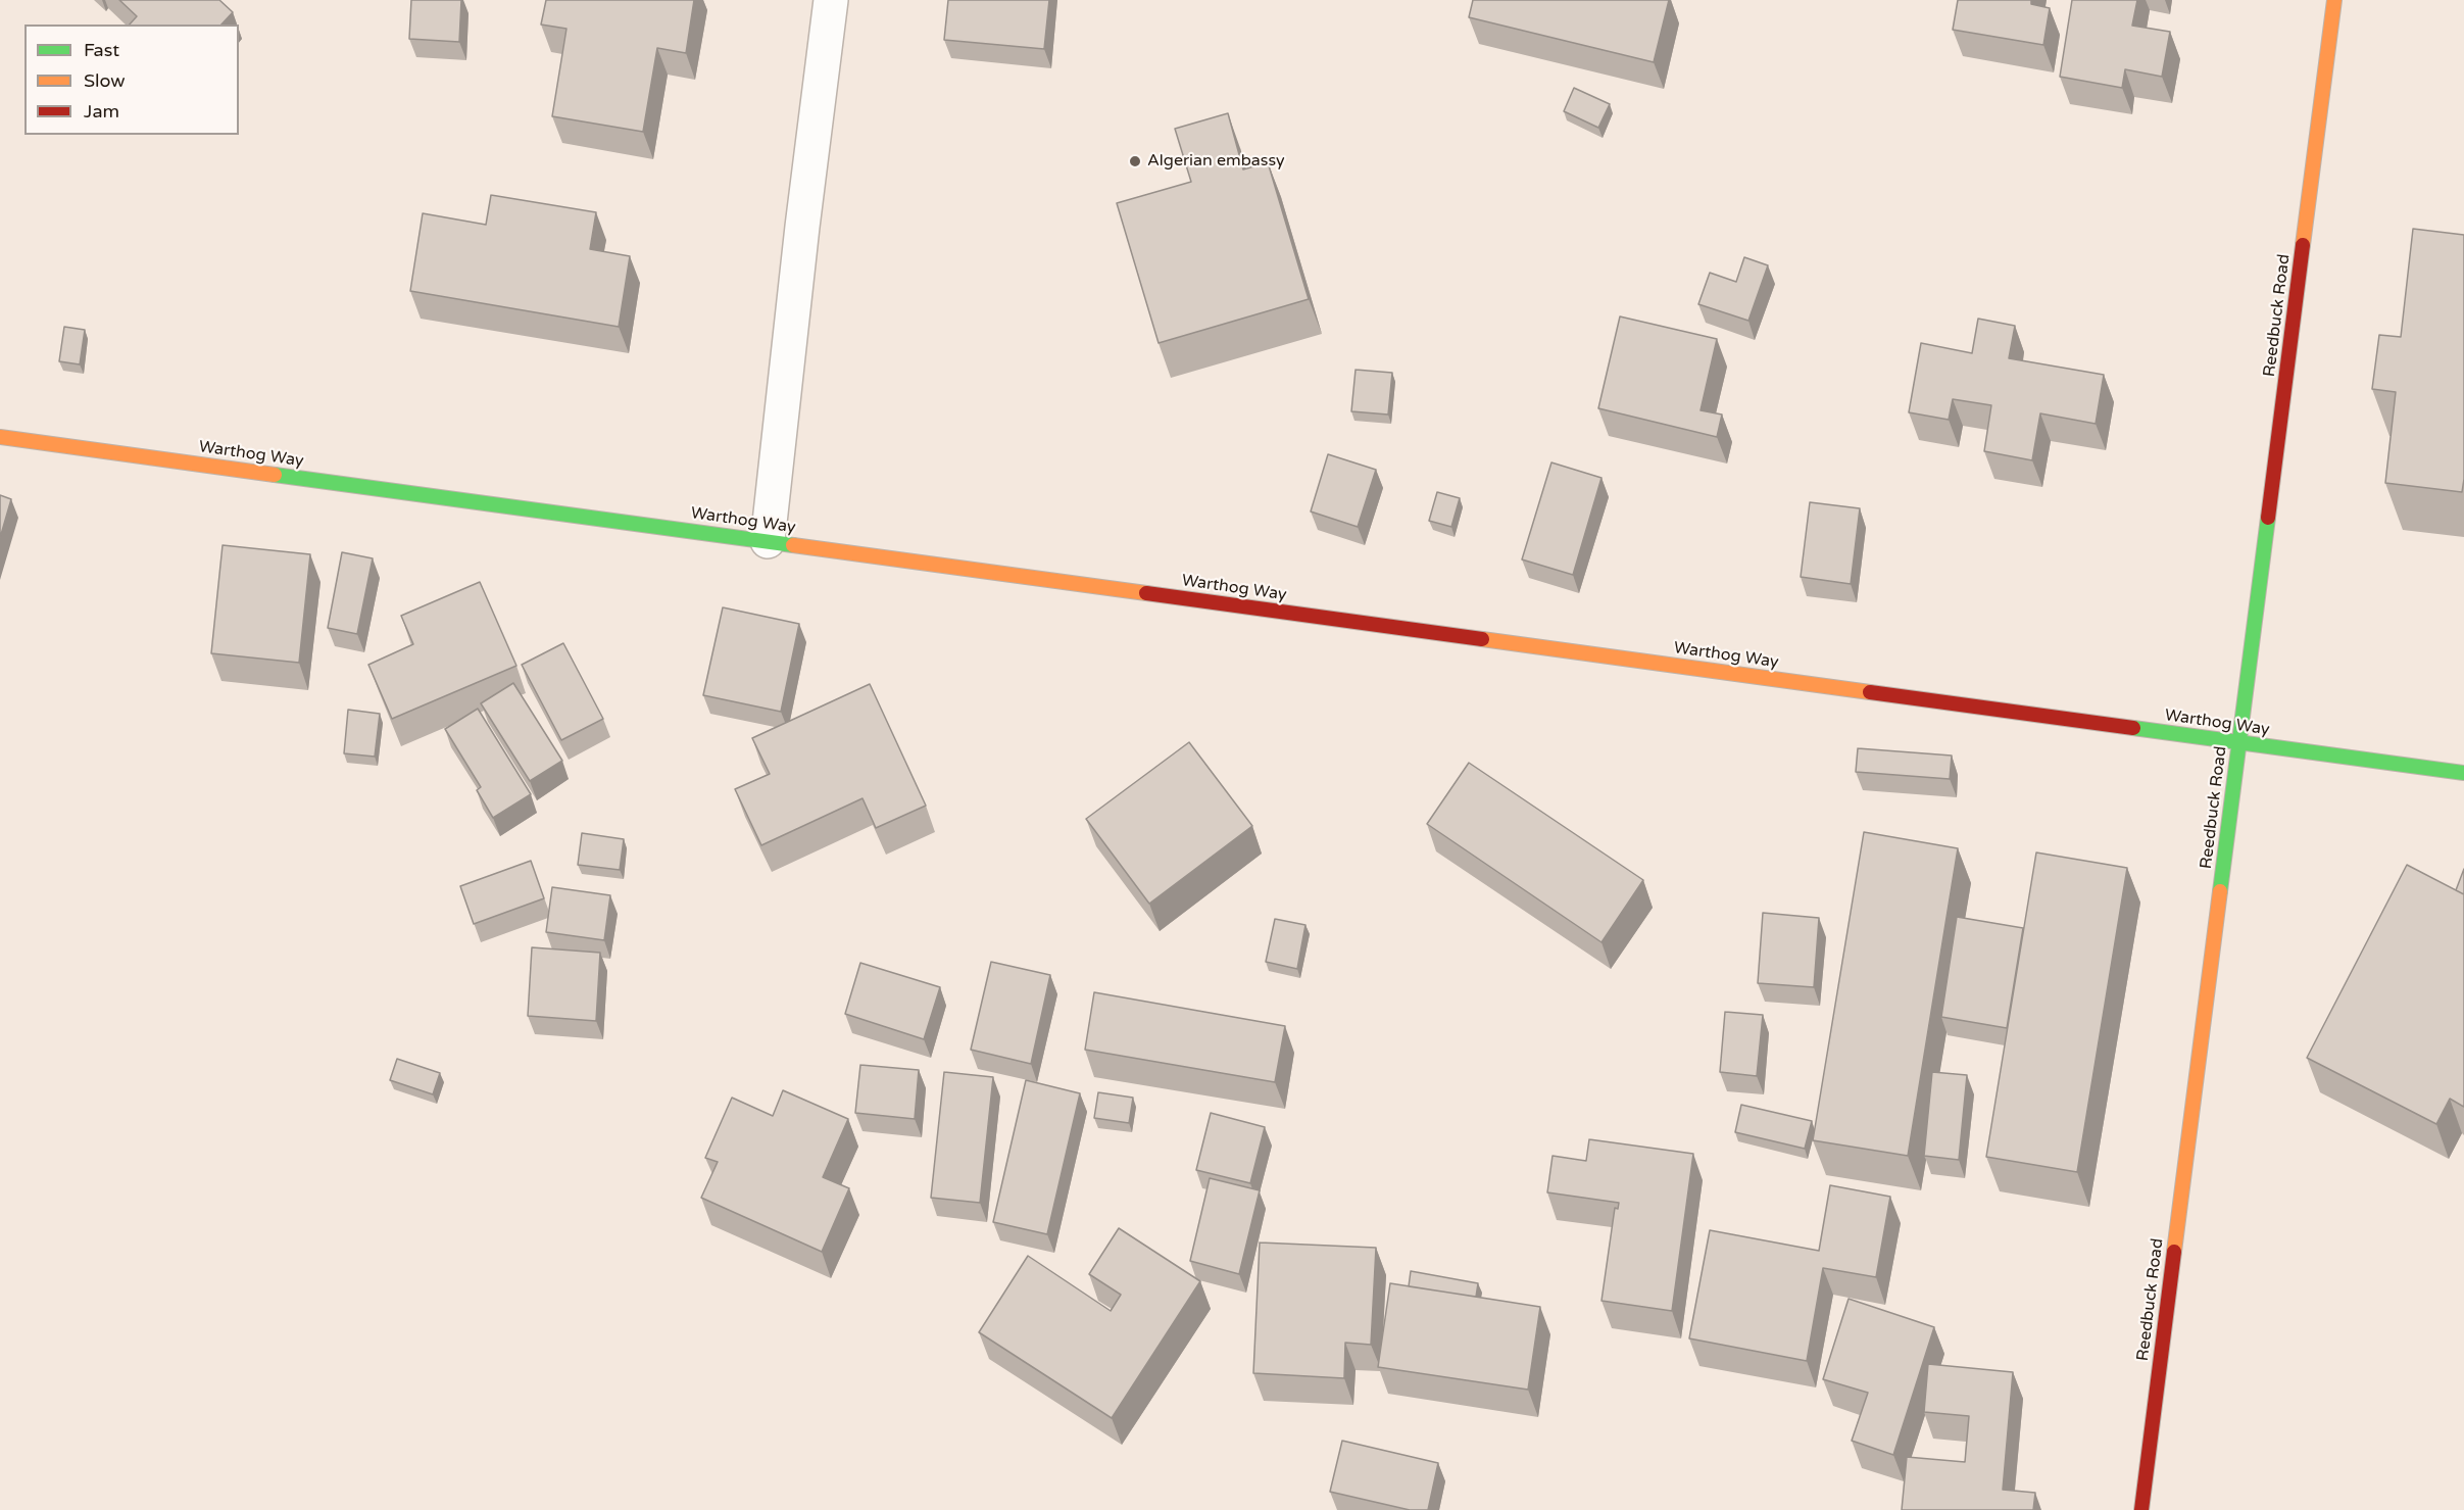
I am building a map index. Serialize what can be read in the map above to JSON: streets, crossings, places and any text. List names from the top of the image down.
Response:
{
  "streets": {
    "street": ["Reedbuck Road", "Warthog Way"]
  },
  "crossings": [
    ["Reedbuck Road", "Warthog Way"]
  ],
  "places": ["Algerian embassy"],
  "legend": ["Fast", "Slow", "Jam"]
}
